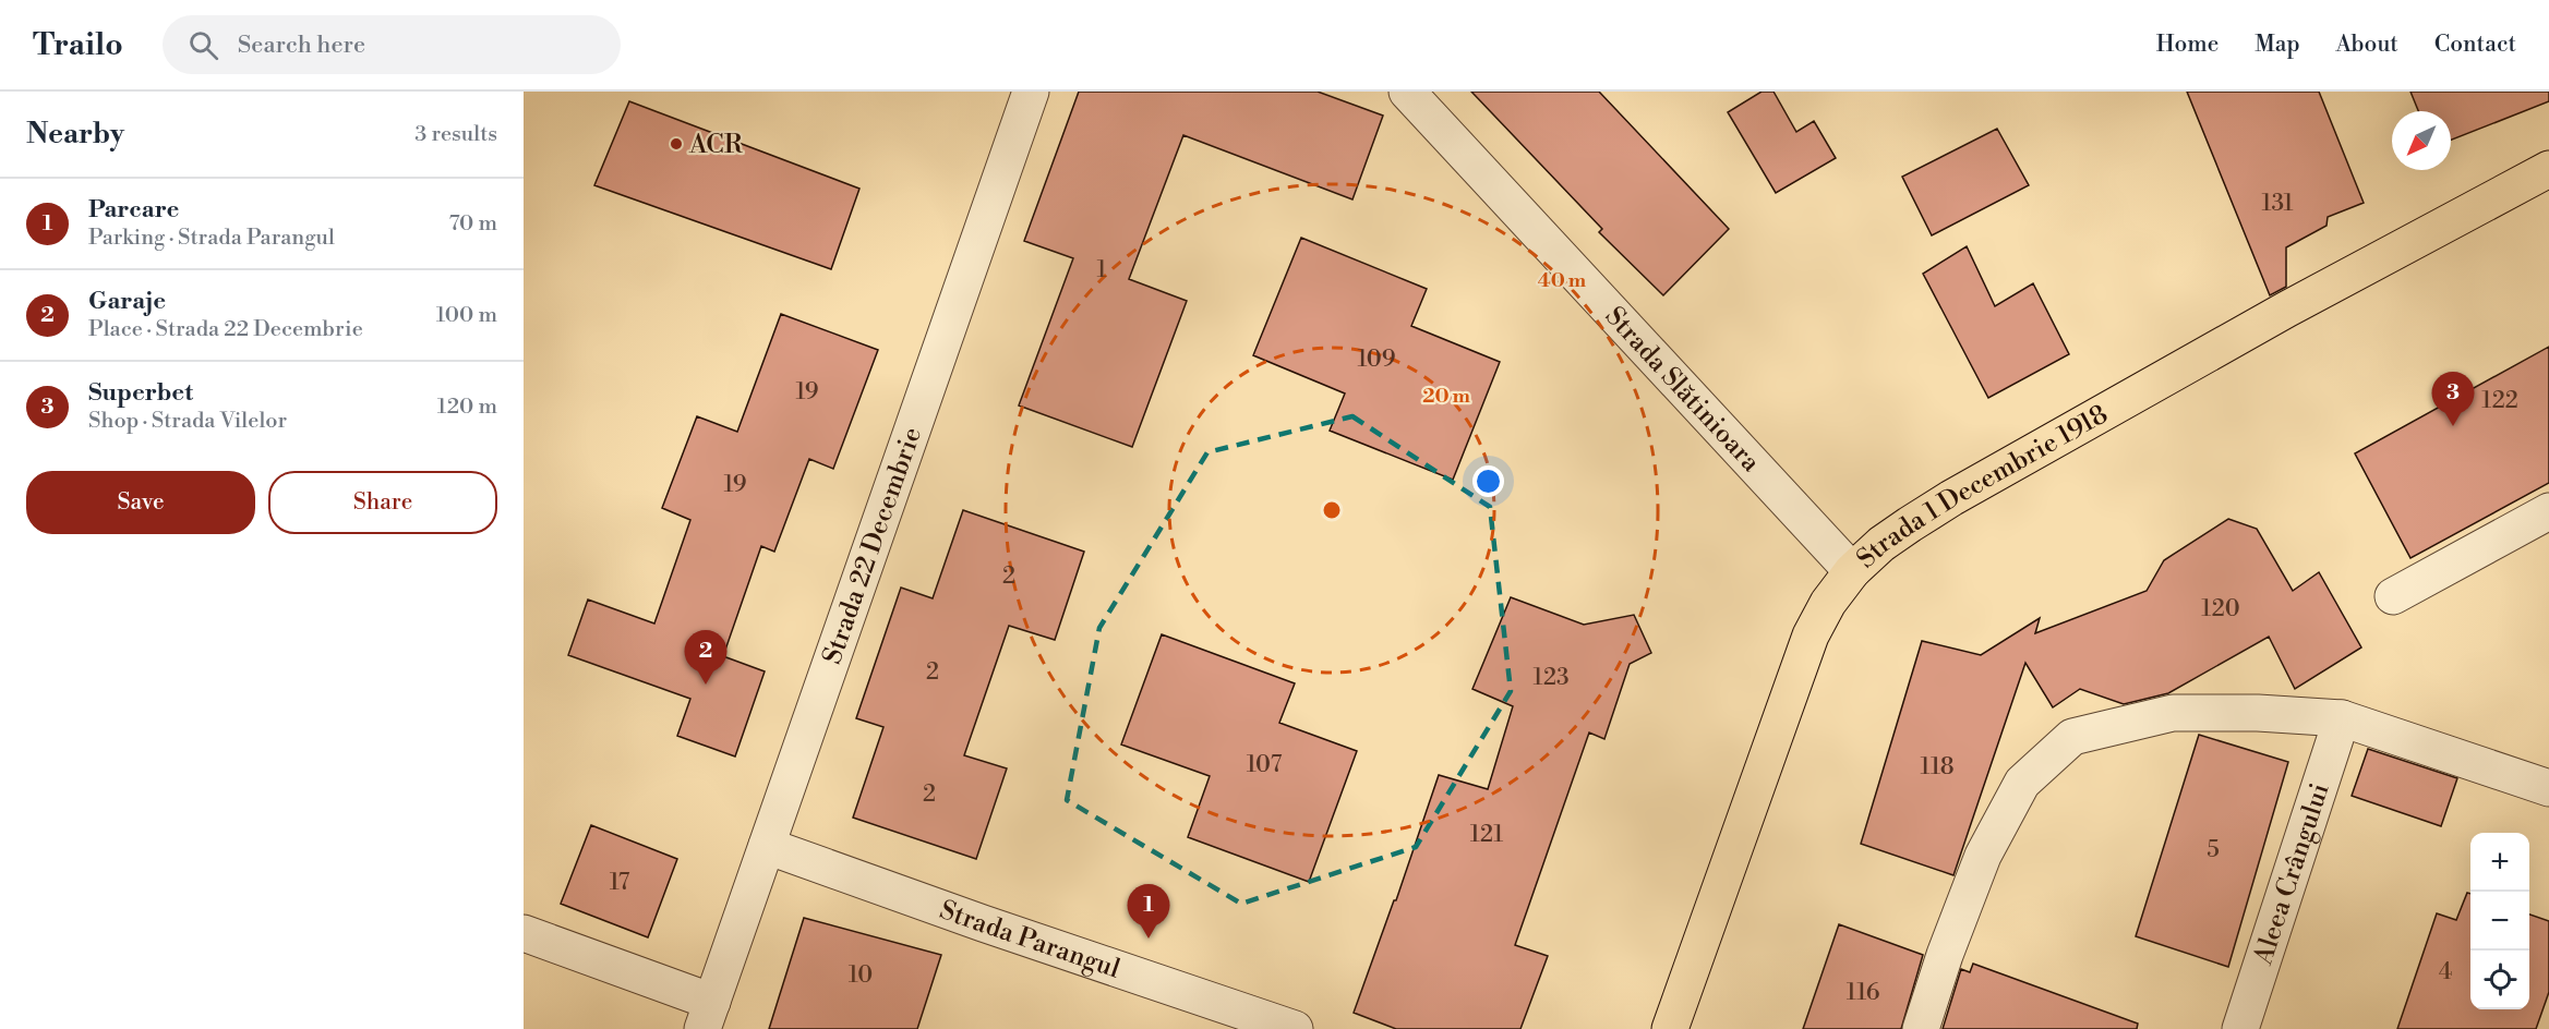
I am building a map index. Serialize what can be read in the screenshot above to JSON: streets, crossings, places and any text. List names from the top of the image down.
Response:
{
  "streets": {
    "main road": ["Strada 1 Decembrie 1918"],
    "street": [
      "Strada Slătinioara",
      "Strada 22 Decembrie",
      "Aleea Crângului",
      "Strada Parangul"
    ]
  },
  "crossings": [
    ["Strada Slătinioara", "Strada 1 Decembrie 1918"],
    ["Strada 22 Decembrie", "Strada Parangul"]
  ],
  "places": ["ACR"],
  "house_numbers": [
    "131",
    "1",
    "109",
    "19",
    "122",
    "19",
    "2",
    "120",
    "2",
    "123",
    "107",
    "118",
    "2",
    "121",
    "5",
    "17",
    "4",
    "10",
    "116"
  ],
  "north": "bottom left",
  "page": {
    "header": "Trailo",
    "search": "Search here",
    "nav": [
      "Home",
      "Map",
      "About",
      "Contact"
    ],
    "heading": ["Nearby", "3 results"],
    "list": [
      {
        "mark": "1",
        "name": "Parcare",
        "note": "Parking · Strada Parangul",
        "value": "70 m"
      },
      {
        "mark": "2",
        "name": "Garaje",
        "note": "Place · Strada 22 Decembrie",
        "value": "100 m"
      },
      {
        "mark": "3",
        "name": "Superbet",
        "note": "Shop · Strada Vilelor",
        "value": "120 m"
      }
    ],
    "pins": ["3", "2", "1"],
    "buttons": ["Save", "Share"],
    "map_buttons": ["+", "−"]
  },
  "rings": ["40 m", "20 m"]
}
